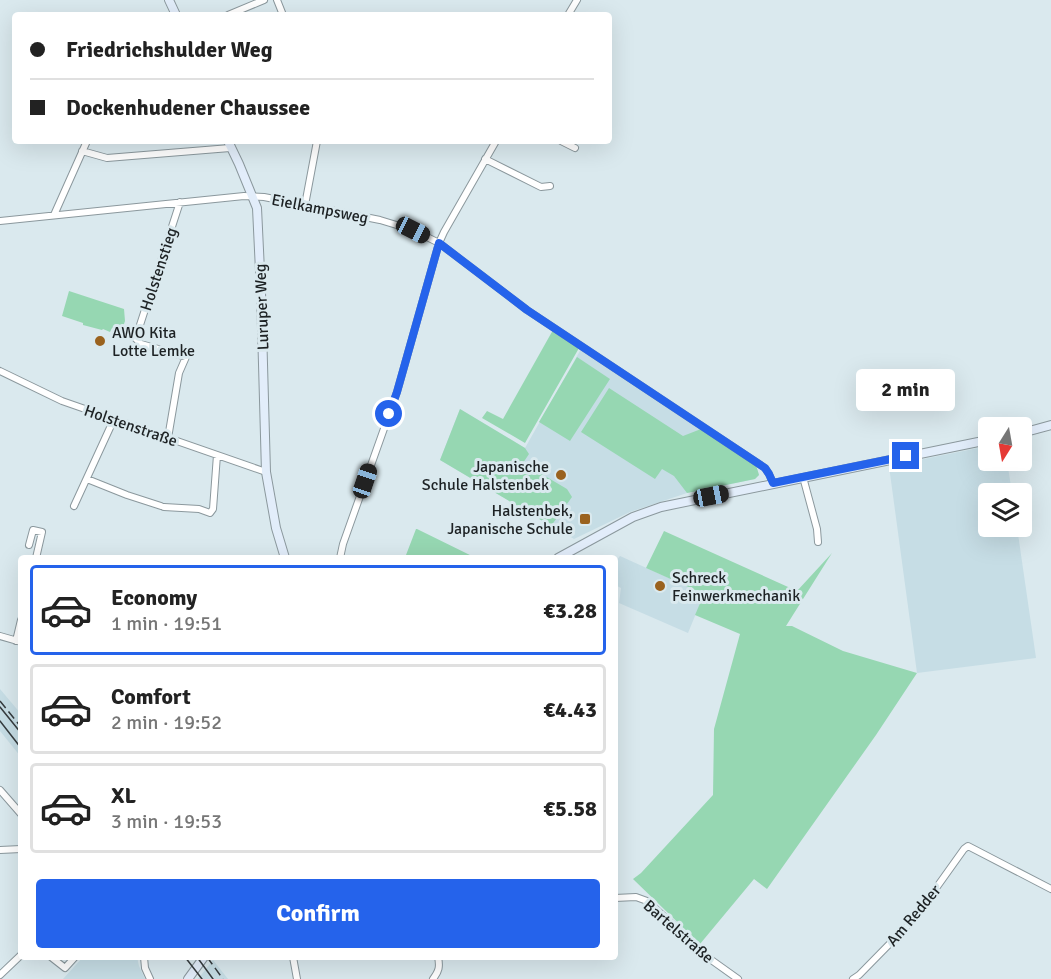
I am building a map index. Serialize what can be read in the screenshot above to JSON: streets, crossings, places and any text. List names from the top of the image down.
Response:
{
  "streets": {
    "main road": ["Luruper Weg"],
    "street": [
      "Eielkampsweg",
      "Holstenstieg",
      "Holstenstraße",
      "Am Redder",
      "Bartelstraße"
    ]
  },
  "crossings": [
    ["Eielkampsweg", "Holstenstieg"],
    ["Eielkampsweg", "Luruper Weg"],
    ["Holstenstieg", "Holstenstraße"],
    ["Luruper Weg", "Holstenstraße"]
  ],
  "places": {
    "other": ["AWO Kita Lotte Lemke", "Japanische Schule Halstenbek", "Schreck Feinwerkmechanik"],
    "transit": ["Halstenbek, Japanische Schule"]
  },
  "north": "bottom",
  "page": {
    "banner": ["Friedrichshulder Weg", "Dockenhudener Chaussee"],
    "bubble": "2 min",
    "list": [
      {
        "name": "Economy",
        "note": "1 min · 19:51",
        "value": "€3.28"
      },
      {
        "name": "Comfort",
        "note": "2 min · 19:52",
        "value": "€4.43"
      },
      {
        "name": "XL",
        "note": "3 min · 19:53",
        "value": "€5.58"
      }
    ],
    "buttons": "Confirm"
  }
}
